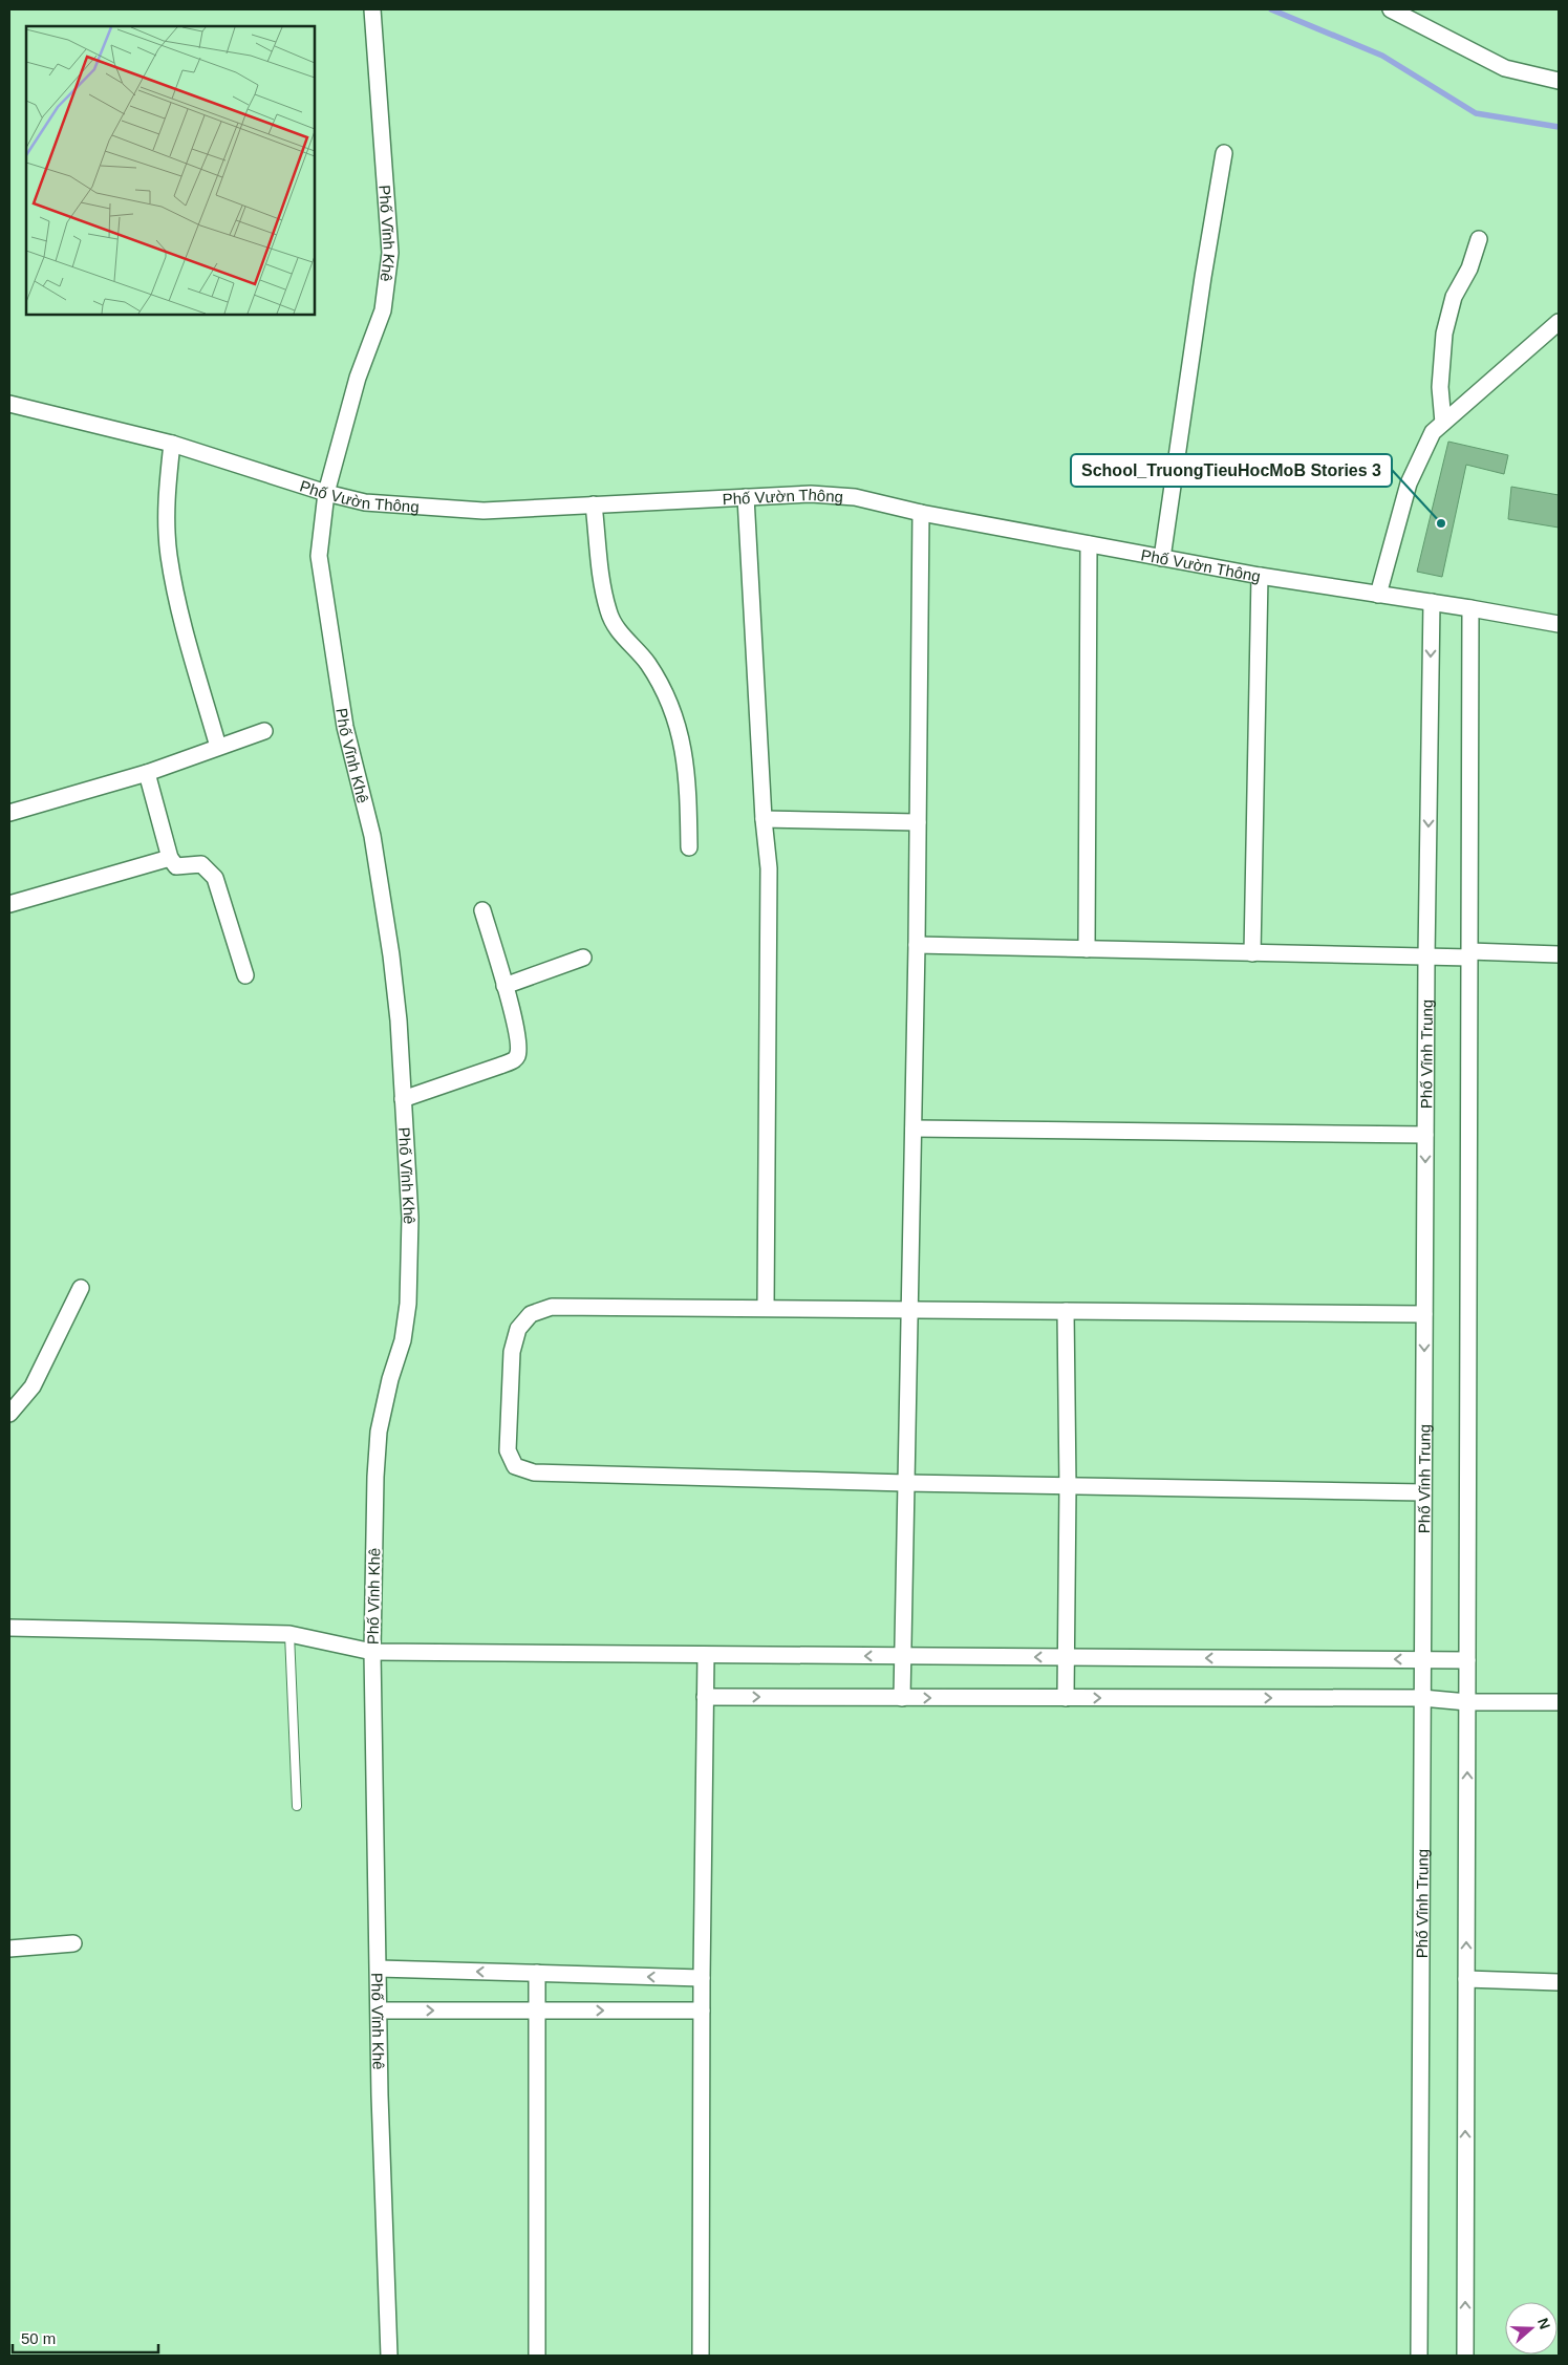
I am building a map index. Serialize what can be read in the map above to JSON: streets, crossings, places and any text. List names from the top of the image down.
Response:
{
  "streets": {
    "street": ["Phố Vĩnh Khê", "Phố Vườn Thông", "Phố Vĩnh Trung"]
  },
  "crossings": [
    ["Phố Vĩnh Khê", "Phố Vườn Thông"],
    ["Phố Vườn Thông", "Phố Vĩnh Trung"]
  ],
  "places": ["School_TruongTieuHocMoB Stories 3"],
  "scale_bar": "50 m",
  "north": "right"
}
